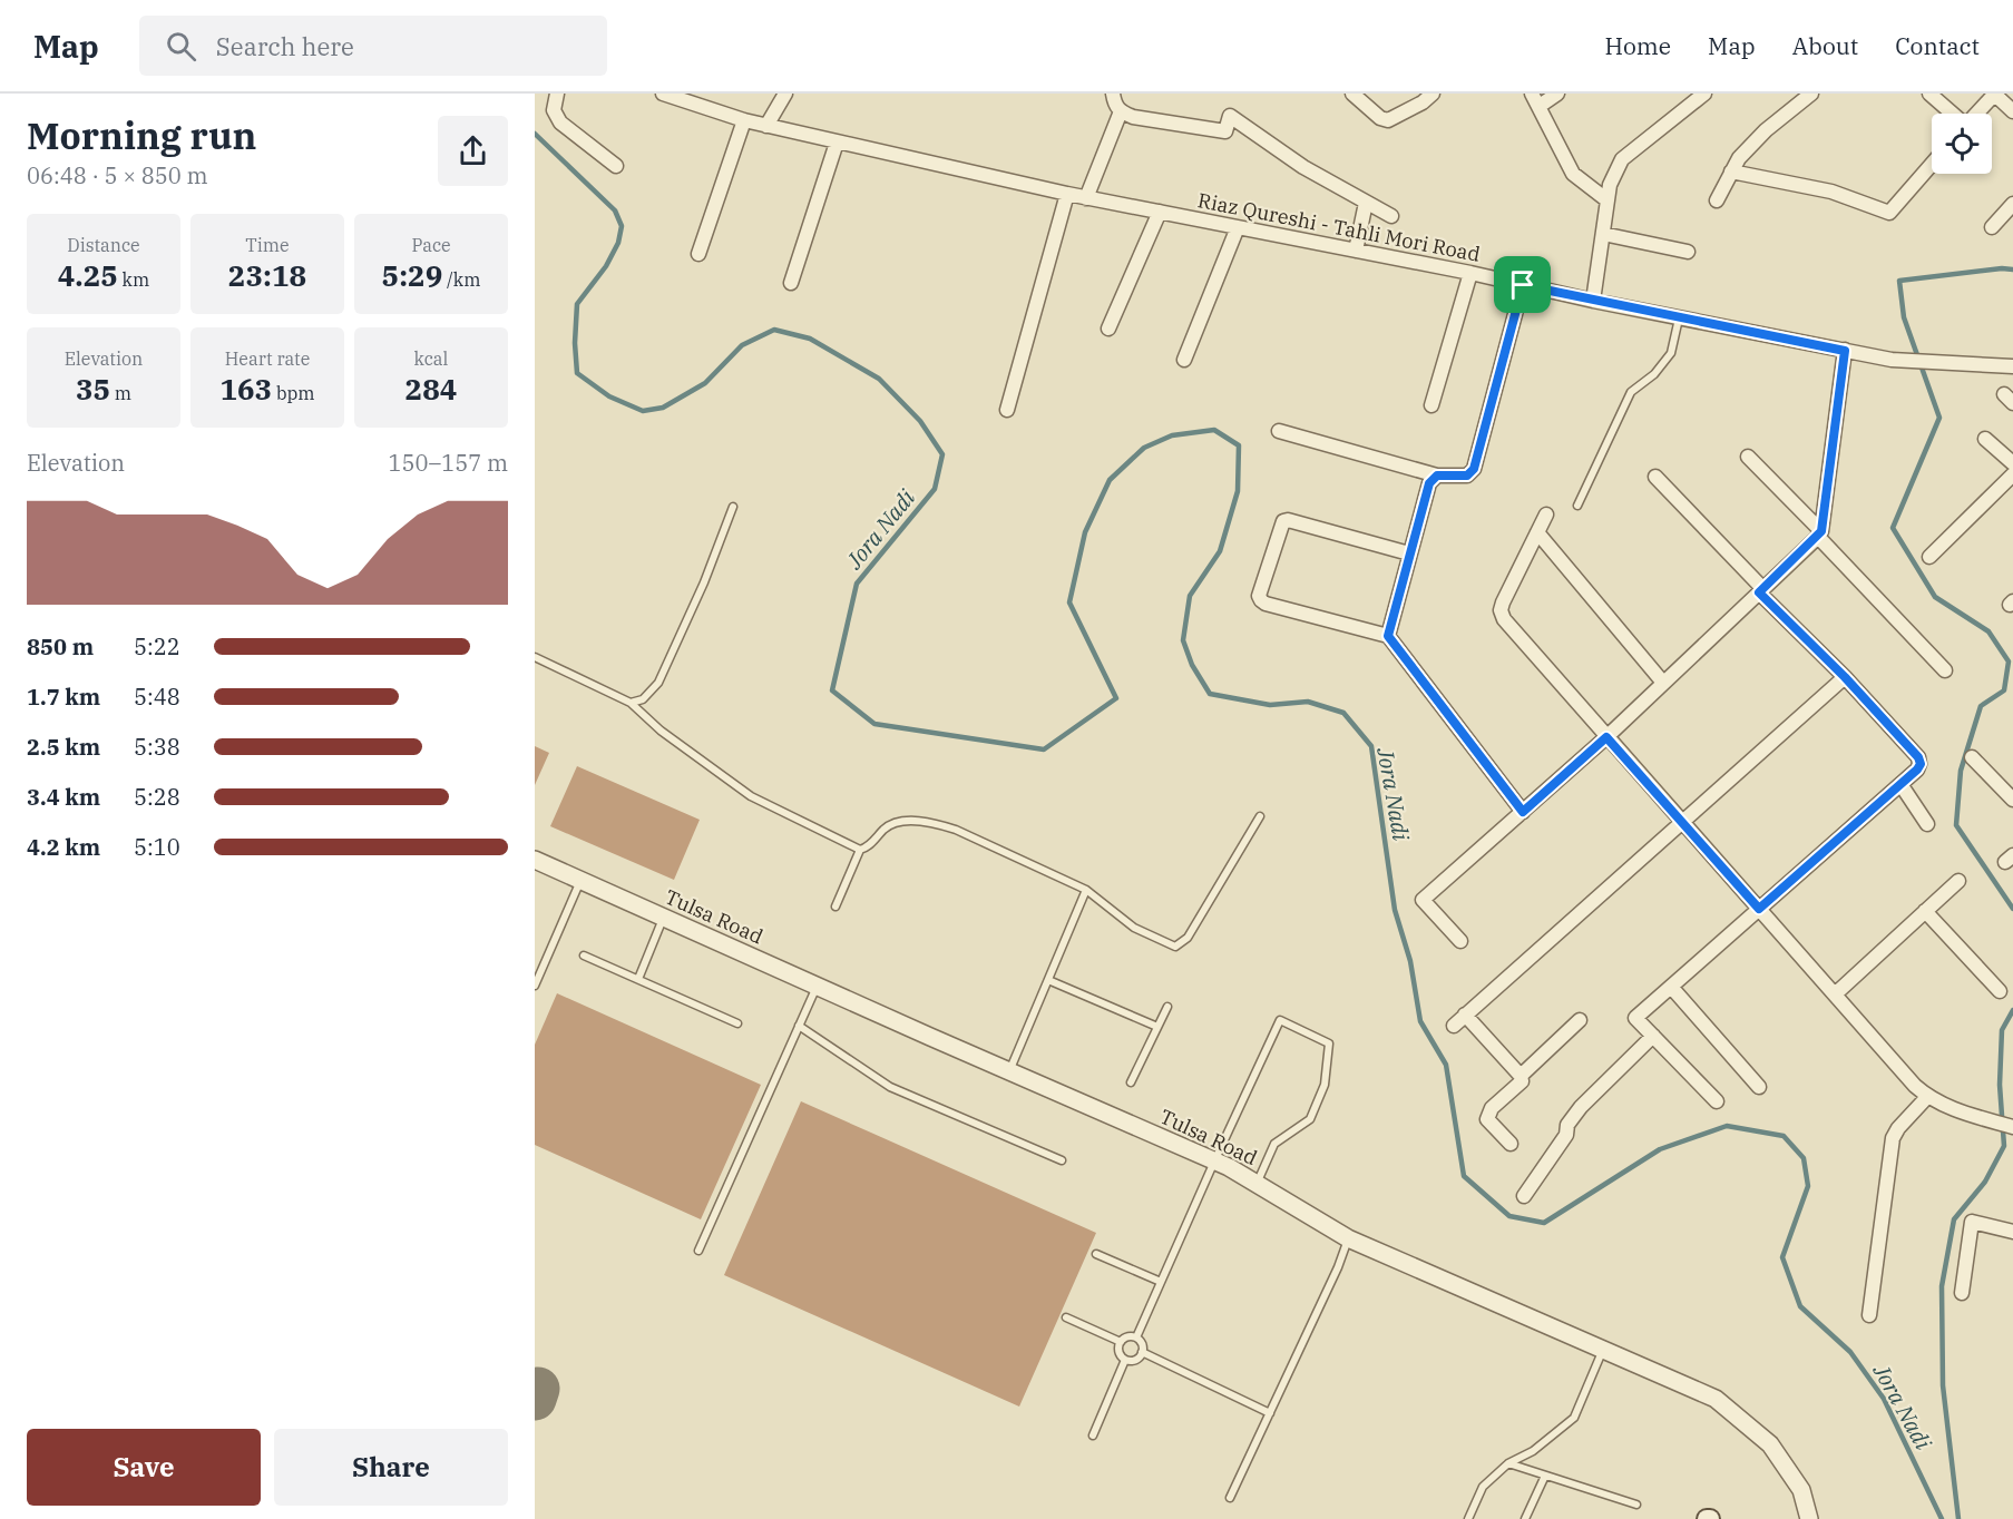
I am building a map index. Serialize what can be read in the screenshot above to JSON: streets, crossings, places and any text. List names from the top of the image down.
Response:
{
  "streets": {
    "street": ["Riaz Qureshi - Tahli Mori Road", "Tulsa Road"]
  },
  "water": ["Jora Nadi"],
  "page": {
    "header": "Map",
    "search": "Search here",
    "nav": [
      "Home",
      "Map",
      "About",
      "Contact"
    ],
    "heading": ["Morning run", "06:48 · 5 × 850 m"],
    "stats": [
      ["Distance", "4.25 km"],
      ["Time", "23:18"],
      ["Pace", "5:29 /km"],
      ["Elevation", "35 m"],
      ["Heart rate", "163 bpm"],
      ["kcal", "284"]
    ],
    "chart": ["Elevation", "150–157 m"],
    "list": [
      {
        "name": "850 m",
        "note": "5:22"
      },
      {
        "name": "1.7 km",
        "note": "5:48"
      },
      {
        "name": "2.5 km",
        "note": "5:38"
      },
      {
        "name": "3.4 km",
        "note": "5:28"
      },
      {
        "name": "4.2 km",
        "note": "5:10"
      }
    ],
    "buttons": ["Save", "Share"]
  }
}
